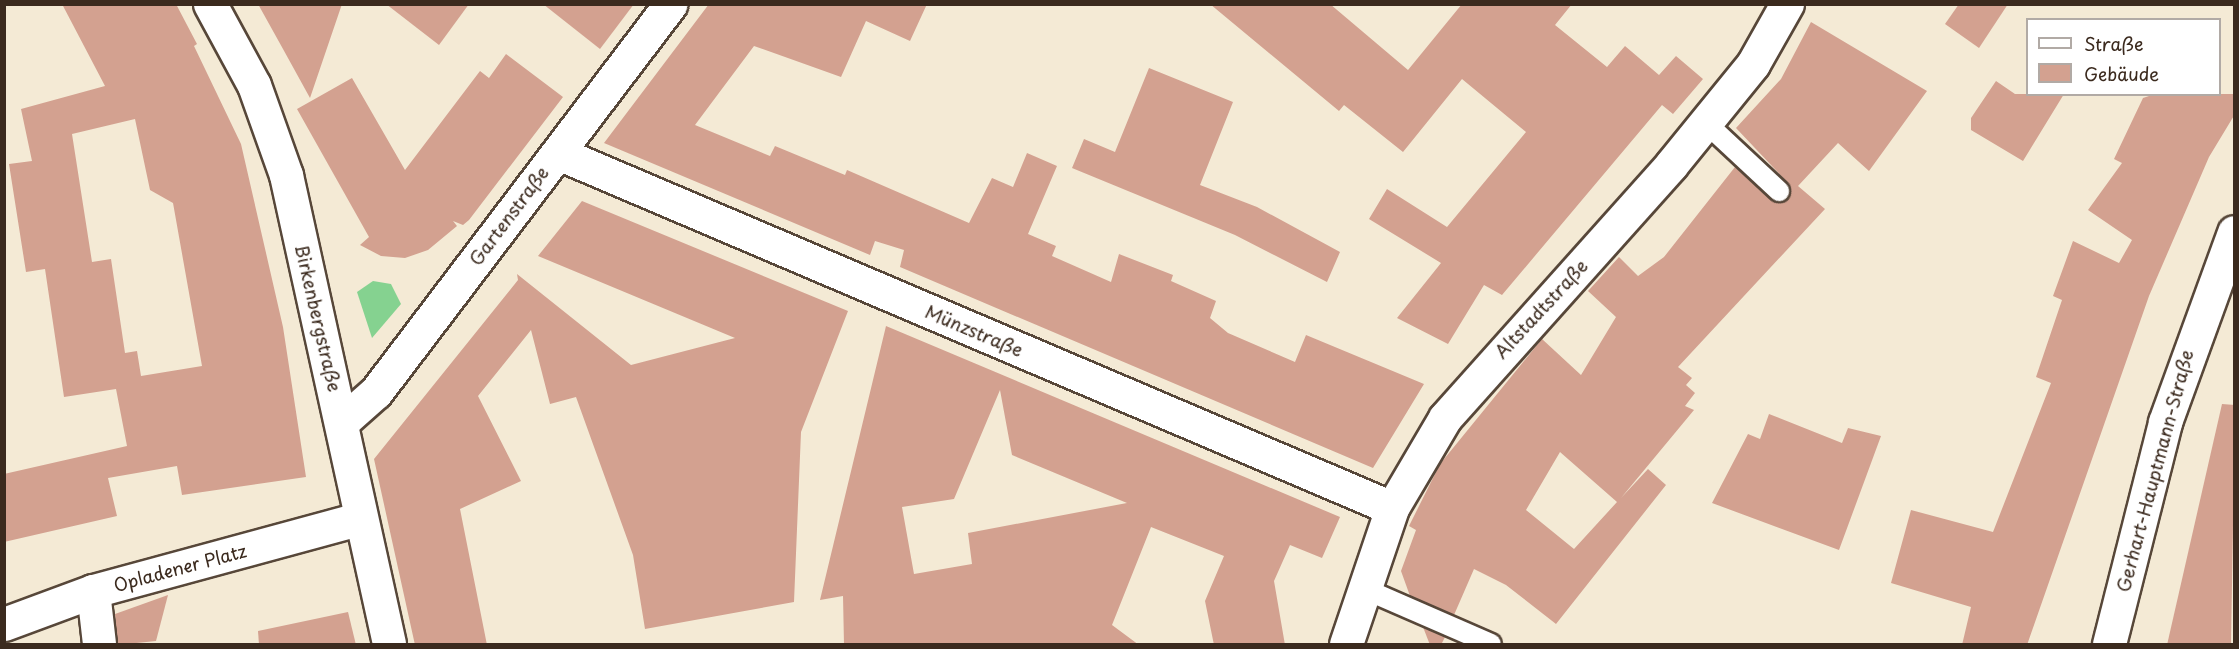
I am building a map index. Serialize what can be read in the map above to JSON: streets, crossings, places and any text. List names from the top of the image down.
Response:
{
  "streets": {
    "street": [
      "Gartenstraße",
      "Altstadtstraße",
      "Birkenbergstraße",
      "Münzstraße",
      "Gerhart-Hauptmann-Straße",
      "Opladener Platz"
    ]
  },
  "crossings": [
    ["Gartenstraße", "Birkenbergstraße"],
    ["Gartenstraße", "Münzstraße"],
    ["Altstadtstraße", "Münzstraße"],
    ["Birkenbergstraße", "Opladener Platz"]
  ],
  "legend": ["Straße", "Gebäude"]
}
